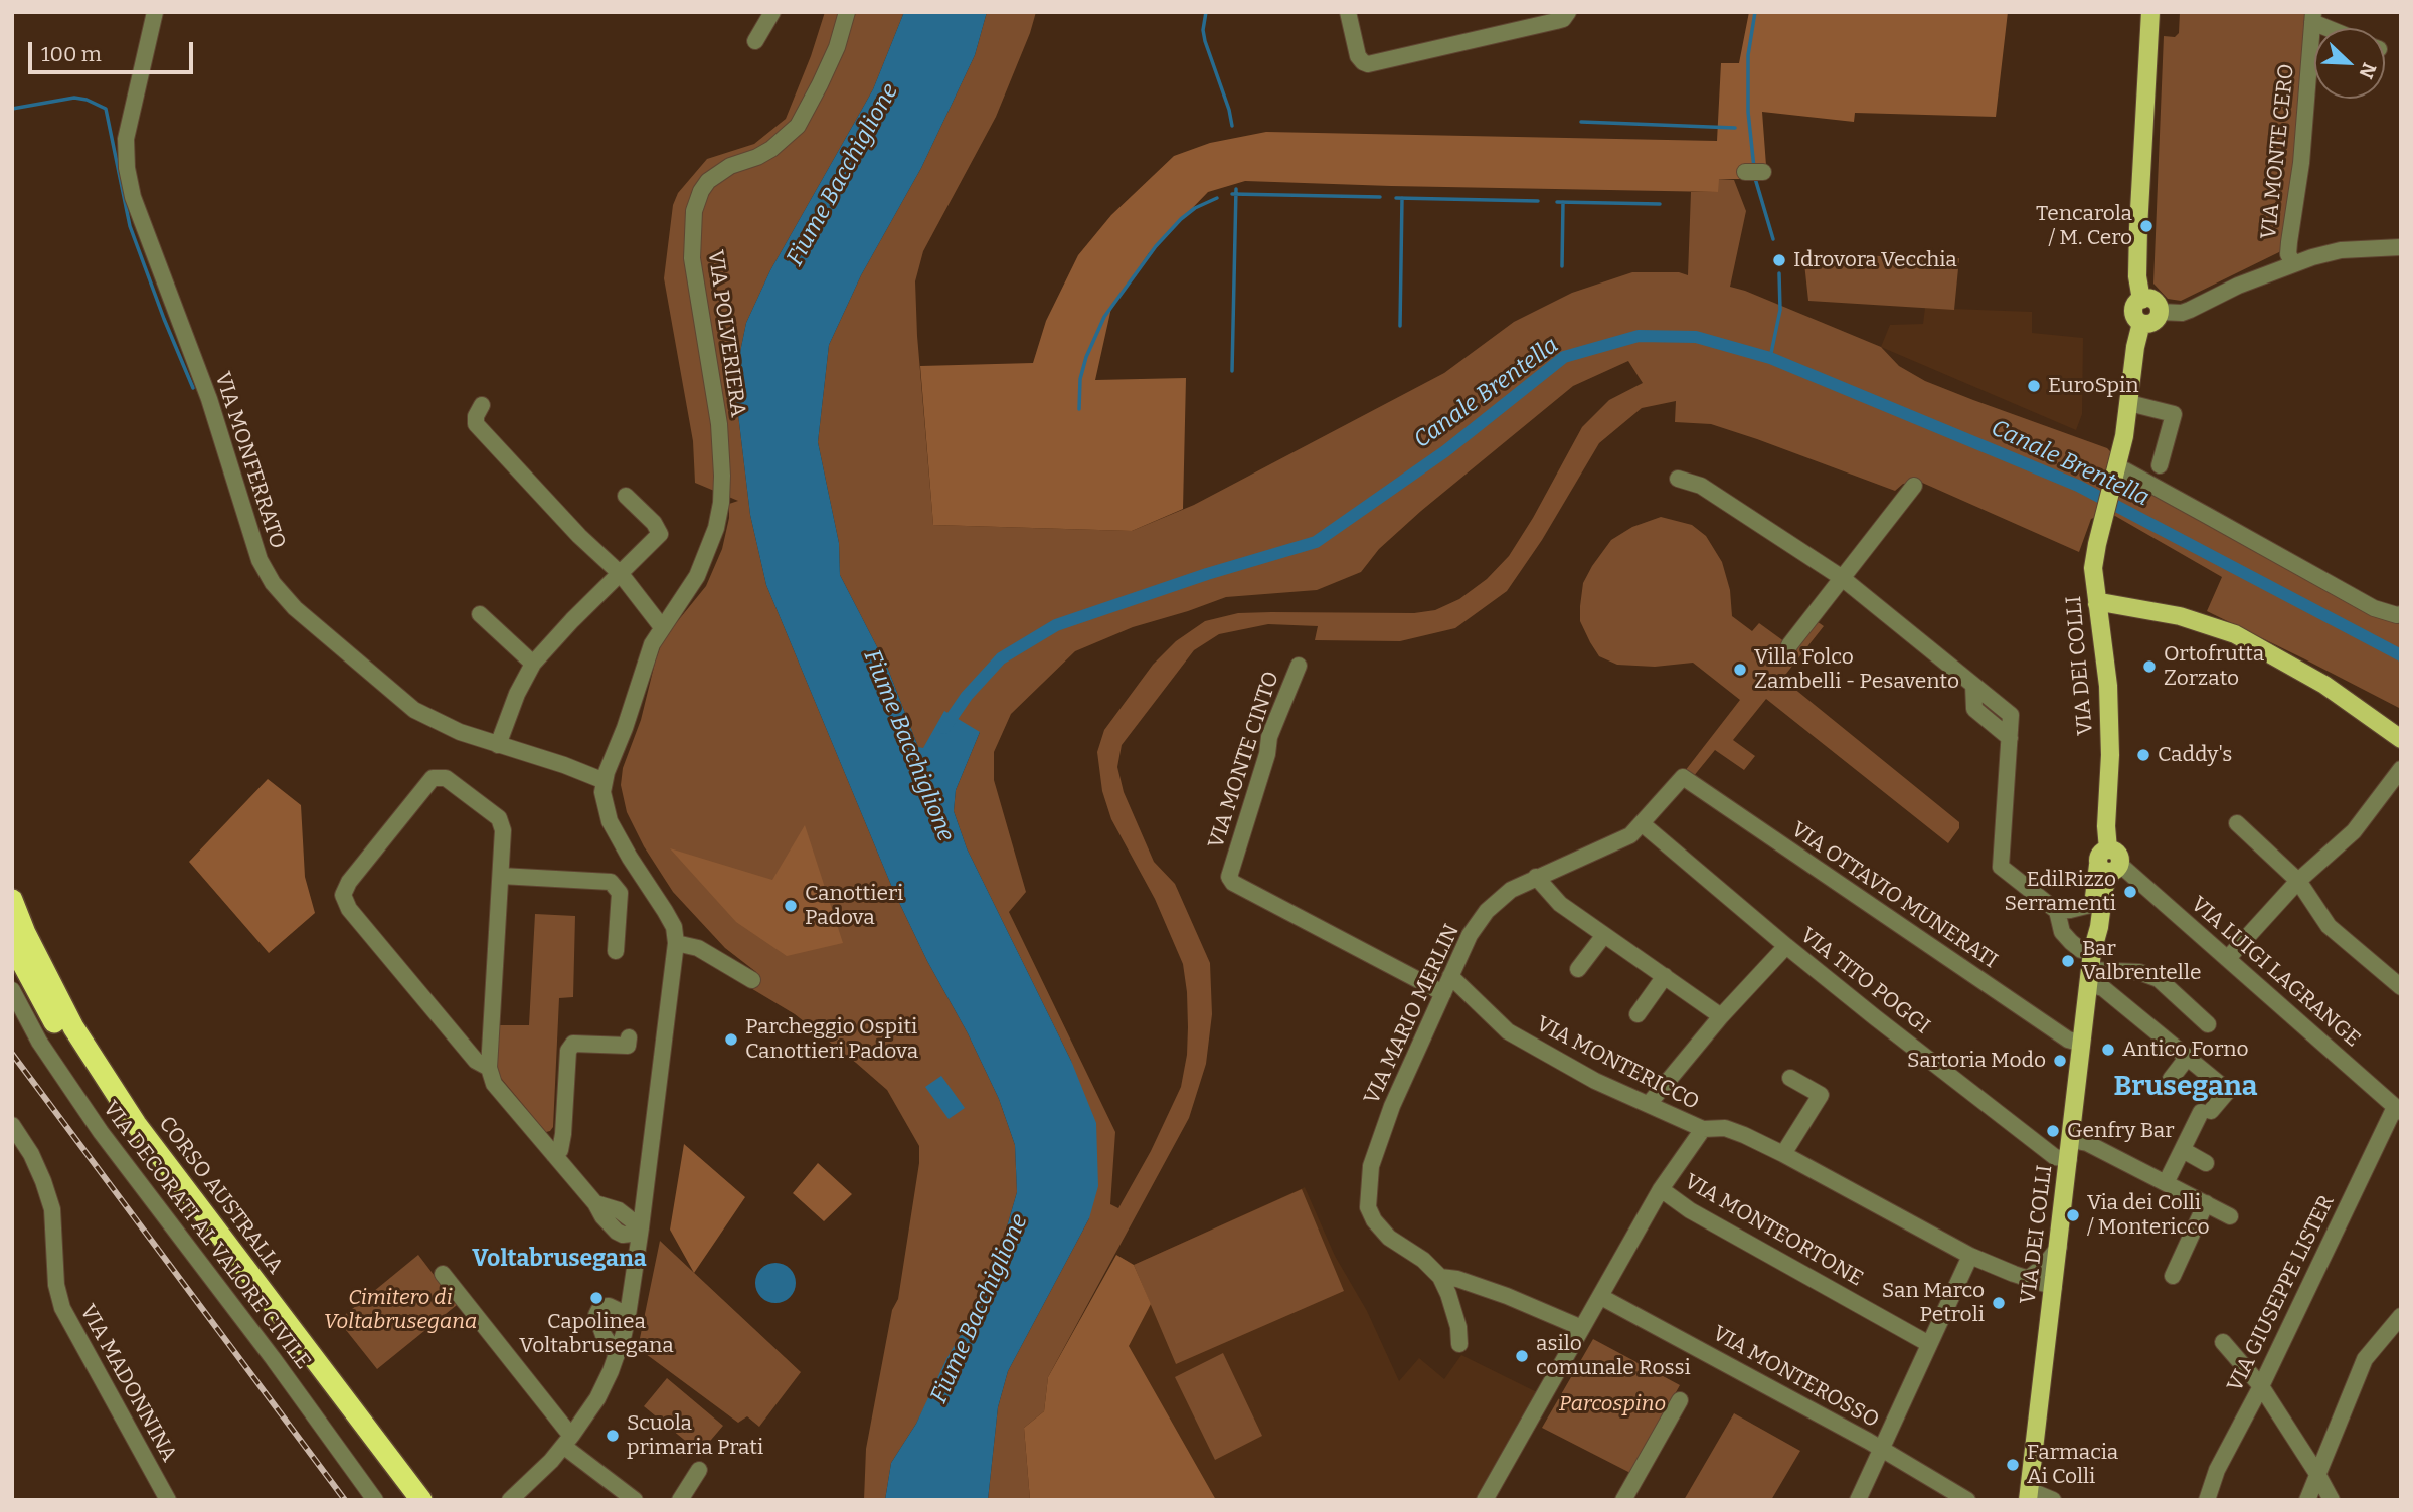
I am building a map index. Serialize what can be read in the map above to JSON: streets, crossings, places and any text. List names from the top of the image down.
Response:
{
  "streets": {
    "highway": ["CORSO AUSTRALIA"],
    "main road": ["VIA DEI COLLI"],
    "street": [
      "VIA MONTE CERO",
      "VIA POLVERIERA",
      "VIA MONFERRATO",
      "VIA MONTE CINTO",
      "VIA OTTAVIO MUNERATI",
      "VIA LUIGI LAGRANGE",
      "VIA TITO POGGI",
      "VIA MARIO MERLIN",
      "VIA MONTERICCO",
      "VIA MONTEORTONE",
      "VIA DECORATI AL VALORE CIVILE",
      "VIA GIUSEPPE LISTER",
      "VIA MONTEROSSO",
      "VIA MADONNINA"
    ]
  },
  "crossings": [
    ["VIA POLVERIERA", "VIA MONFERRATO"],
    ["VIA DEI COLLI", "VIA OTTAVIO MUNERATI"],
    ["VIA DEI COLLI", "VIA LUIGI LAGRANGE"],
    ["VIA DEI COLLI", "VIA TITO POGGI"],
    ["VIA DEI COLLI", "VIA MONTERICCO"],
    ["VIA MONTE CINTO", "VIA MARIO MERLIN"],
    ["VIA OTTAVIO MUNERATI", "VIA MARIO MERLIN"],
    ["VIA LUIGI LAGRANGE", "VIA GIUSEPPE LISTER"],
    ["VIA TITO POGGI", "VIA MARIO MERLIN"],
    ["VIA MARIO MERLIN", "VIA MONTERICCO"],
    ["VIA MONTERICCO", "VIA MONTEORTONE"]
  ],
  "districts": ["Brusegana", "Voltabrusegana"],
  "water": ["Fiume Bacchiglione", "Canale Brentella"],
  "parks": ["Cimitero di Voltabrusegana", "Parcospino"],
  "places": [
    "Tencarola / M. Cero",
    "Idrovora Vecchia",
    "EuroSpin",
    "Ortofrutta Zorzato",
    "Villa Folco Zambelli - Pesavento",
    "Caddy's",
    "EdilRizzo Serramenti",
    "Canottieri Padova",
    "Bar Valbrentelle",
    "Parcheggio Ospiti Canottieri Padova",
    "Antico Forno",
    "Sartoria Modo",
    "Genfry Bar",
    "Via dei Colli / Montericco",
    "Capolinea Voltabrusegana",
    "San Marco Petroli",
    "asilo comunale Rossi",
    "Scuola primaria Prati",
    "Farmacia Ai Colli"
  ],
  "scale_bar": "100 m",
  "north": "bottom right"
}
